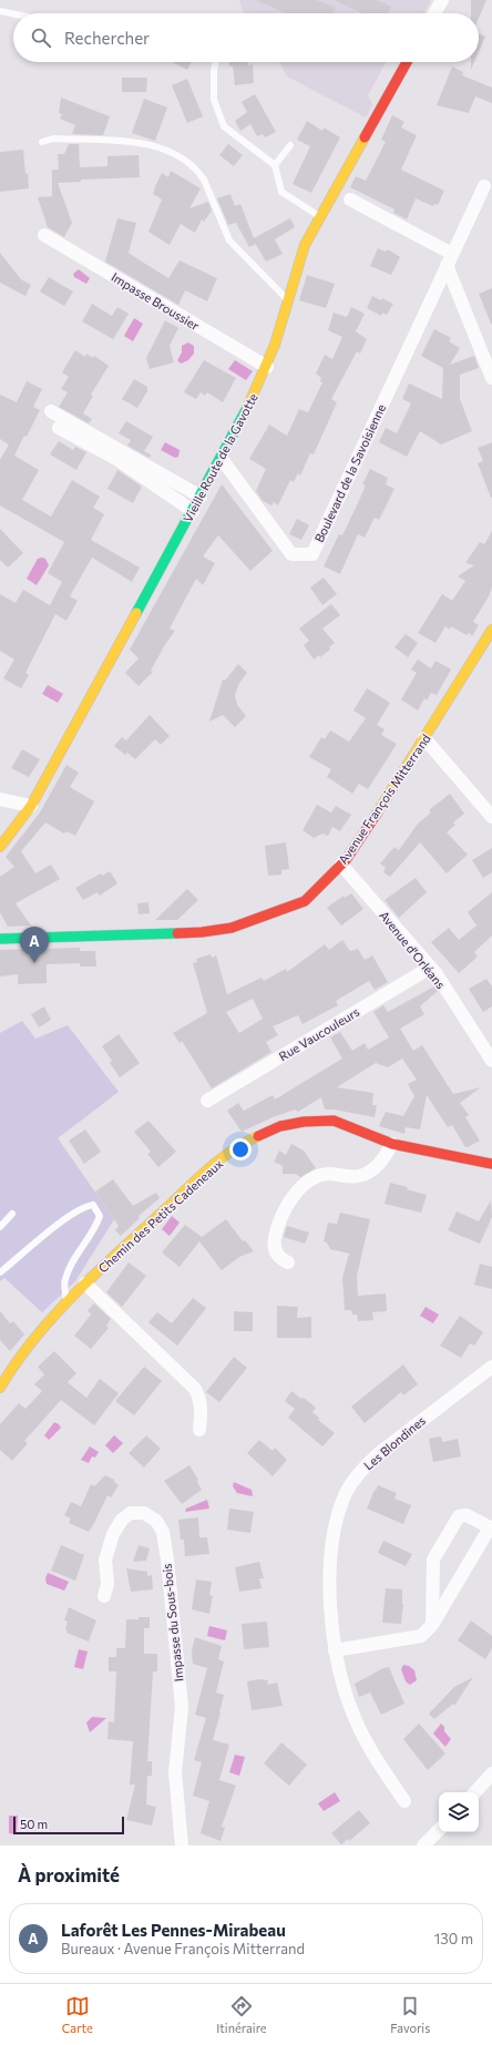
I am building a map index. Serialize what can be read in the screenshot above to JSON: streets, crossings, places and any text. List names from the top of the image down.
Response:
{
  "streets": {
    "street": [
      "Impasse Broussier",
      "Vieille Route de la Gavotte",
      "Boulevard de la Savoisienne",
      "Avenue François Mitterrand",
      "Avenue d'Orléans",
      "Rue Vaucouleurs",
      "Chemin des Petits Cadeneaux",
      "Les Blondines",
      "Impasse du Sous-bois"
    ]
  },
  "crossings": [
    ["Impasse Broussier", "Vieille Route de la Gavotte"],
    ["Vieille Route de la Gavotte", "Boulevard de la Savoisienne"],
    ["Avenue François Mitterrand", "Avenue d'Orléans"],
    ["Avenue d'Orléans", "Rue Vaucouleurs"]
  ],
  "scale_bar": "50 m",
  "page": {
    "search": "Rechercher",
    "pins": "A",
    "scale": "50 m",
    "heading": "À proximité",
    "list": [
      {
        "mark": "A",
        "name": "Laforêt Les Pennes-Mirabeau",
        "note": "Bureaux · Avenue François Mitterrand",
        "value": "130 m"
      }
    ],
    "nav": ["Carte", "Itinéraire", "Favoris"]
  }
}
